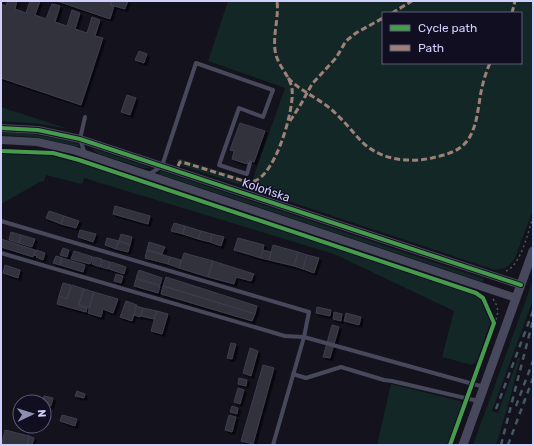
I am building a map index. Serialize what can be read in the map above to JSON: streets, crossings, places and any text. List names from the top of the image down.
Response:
{
  "streets": {
    "street": ["Kolońska"]
  },
  "legend": ["Cycle path", "Path"],
  "north": "right"
}
